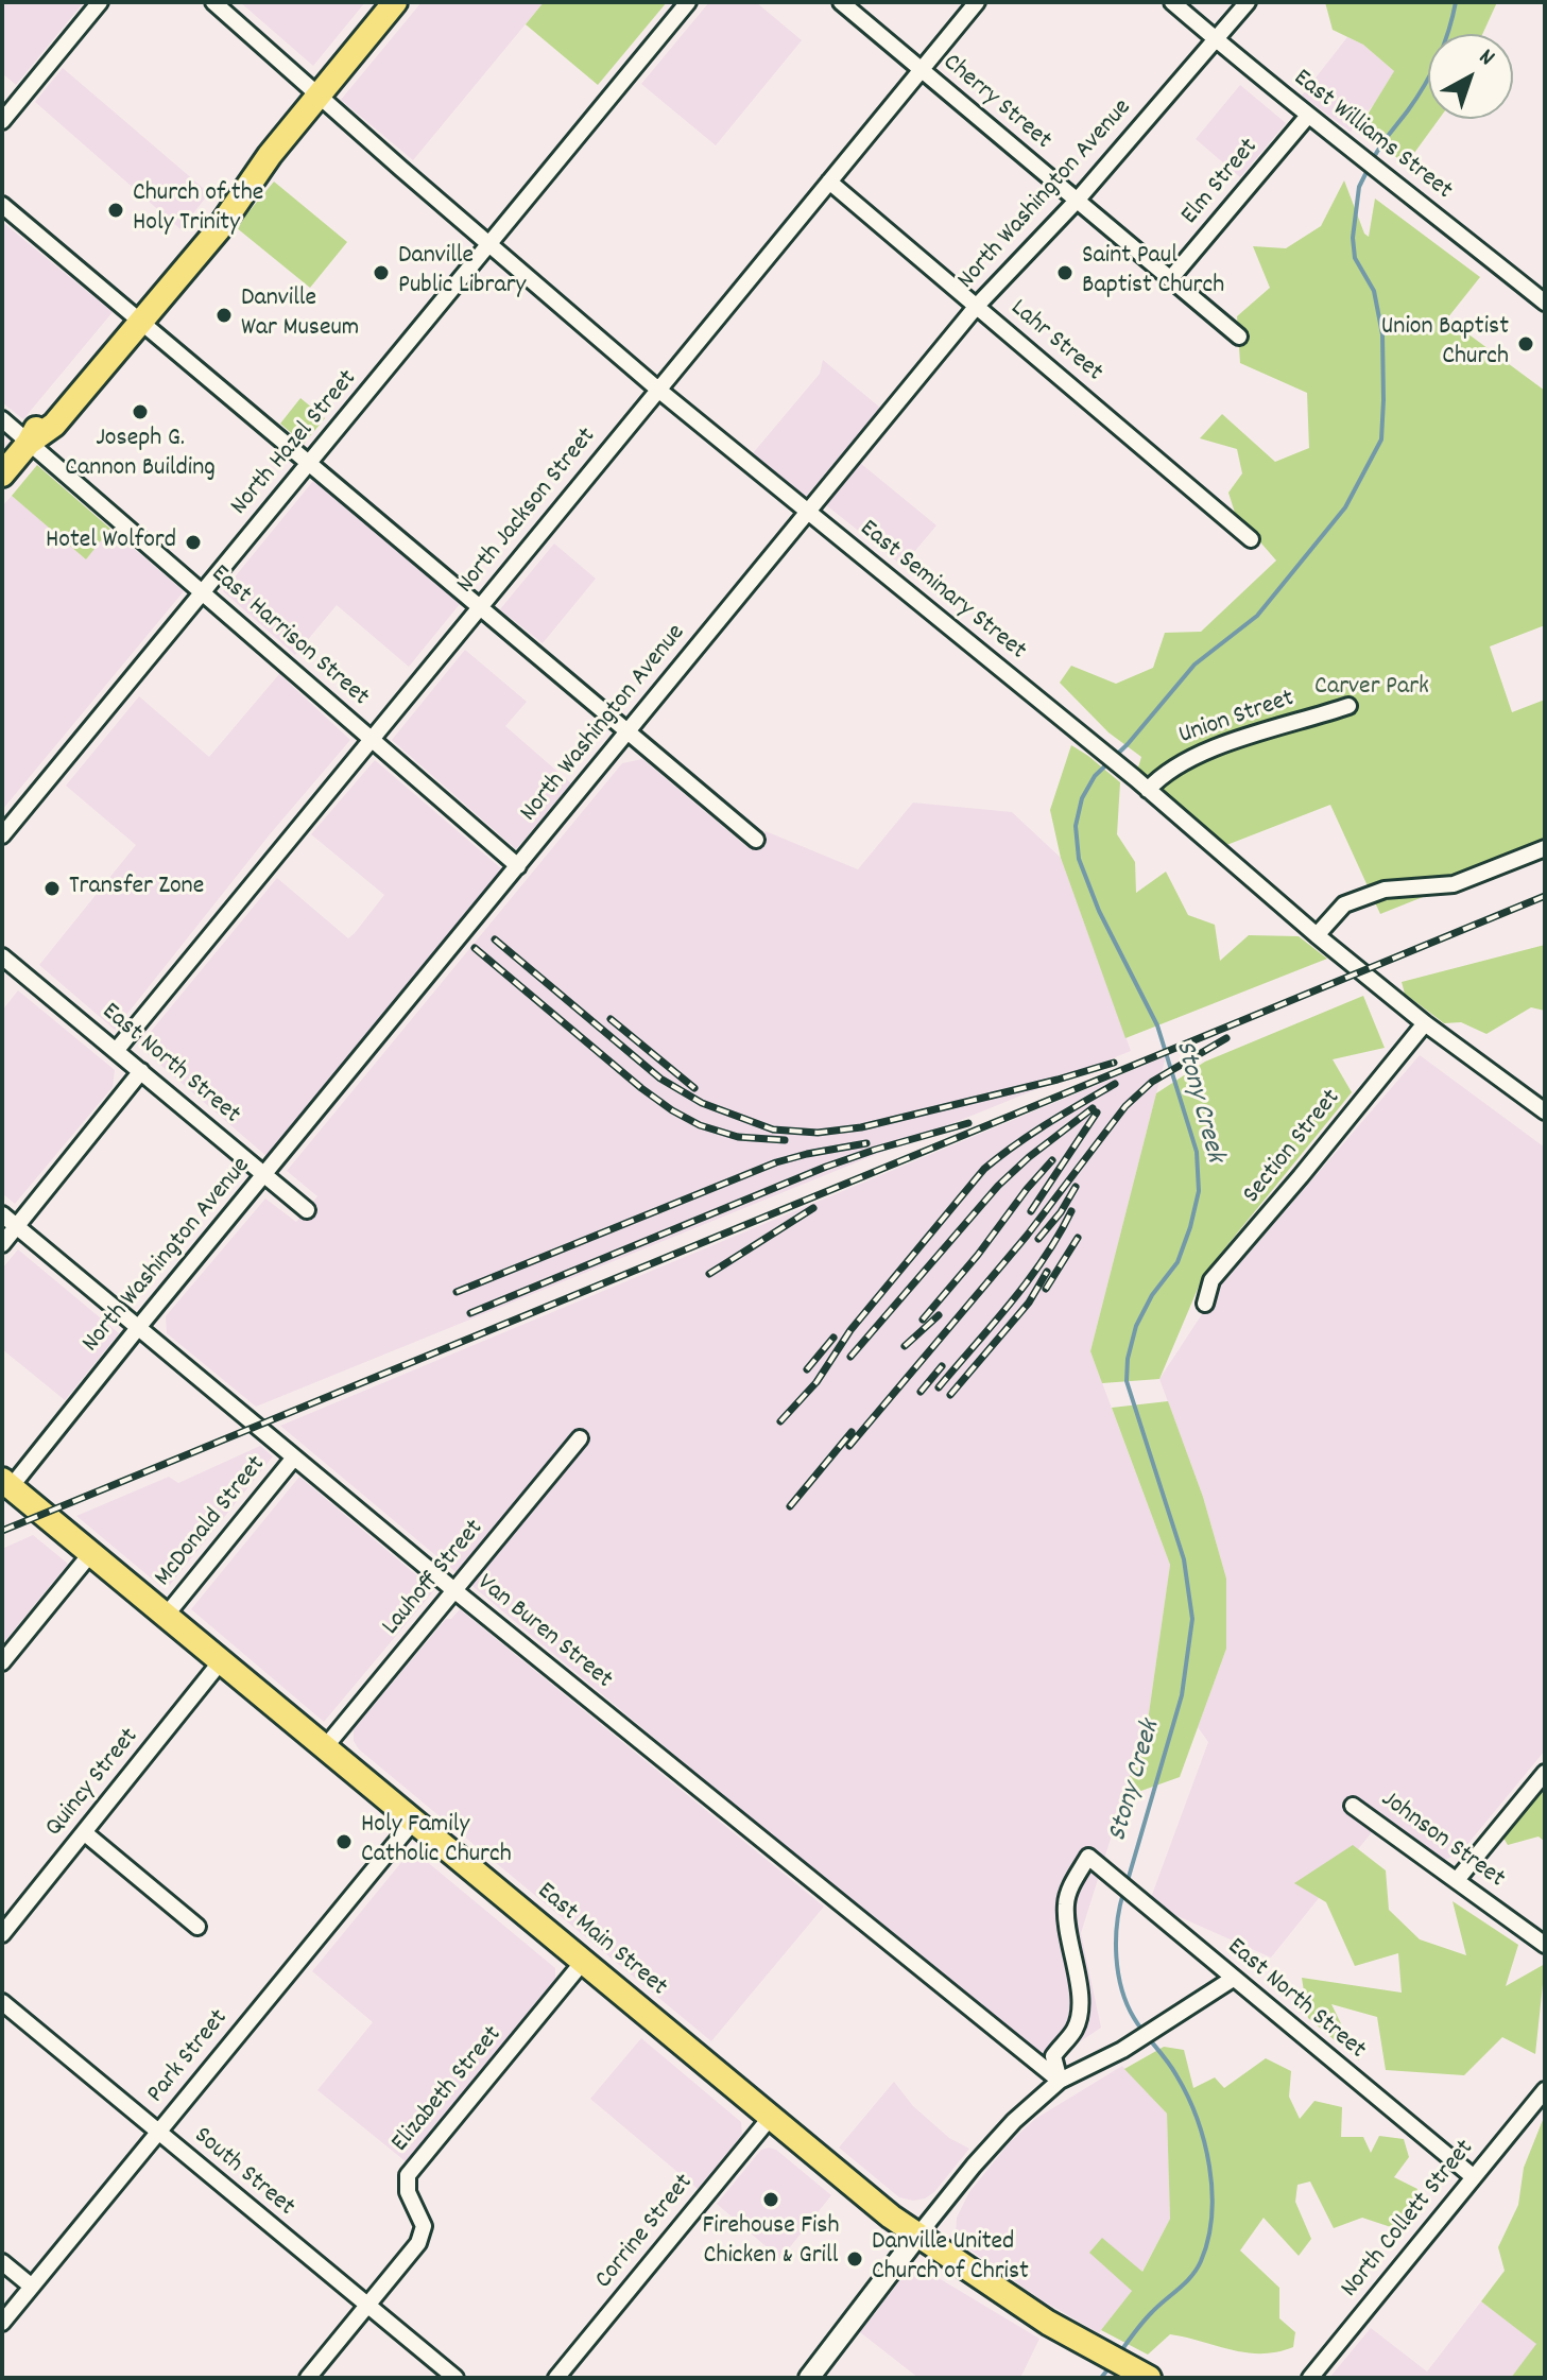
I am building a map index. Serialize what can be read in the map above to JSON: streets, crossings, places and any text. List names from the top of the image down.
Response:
{
  "streets": {
    "main road": ["East Main Street"],
    "street": [
      "Cherry Street",
      "East Williams Street",
      "Elm Street",
      "North Washington Avenue",
      "Lahr Street",
      "North Hazel Street",
      "North Jackson Street",
      "East Seminary Street",
      "East Harrison Street",
      "Union Street",
      "East North Street",
      "Section Street",
      "McDonald Street",
      "Lauhoff Street",
      "Van Buren Street",
      "Quincy Street",
      "Johnson Street",
      "Park Street",
      "Elizabeth Street",
      "South Street",
      "North Collett Street",
      "Corrine Street"
    ]
  },
  "crossings": [
    ["Cherry Street", "Elm Street"],
    ["Cherry Street", "North Washington Avenue"],
    ["Cherry Street", "North Jackson Street"],
    ["East Williams Street", "Elm Street"],
    ["East Williams Street", "North Washington Avenue"],
    ["North Washington Avenue", "Lahr Street"],
    ["North Washington Avenue", "East Seminary Street"],
    ["North Washington Avenue", "East Harrison Street"],
    ["North Washington Avenue", "East North Street"],
    ["North Washington Avenue", "Van Buren Street"],
    ["North Washington Avenue", "East Main Street"],
    ["Lahr Street", "North Jackson Street"],
    ["North Hazel Street", "East Seminary Street"],
    ["North Hazel Street", "East Harrison Street"],
    ["North Jackson Street", "East Seminary Street"],
    ["North Jackson Street", "East Harrison Street"],
    ["North Jackson Street", "East North Street"],
    ["East Seminary Street", "Union Street"],
    ["East Seminary Street", "Section Street"],
    ["East North Street", "Van Buren Street"],
    ["East North Street", "North Collett Street"],
    ["McDonald Street", "Van Buren Street"],
    ["McDonald Street", "East Main Street"],
    ["Lauhoff Street", "Van Buren Street"],
    ["Lauhoff Street", "East Main Street"],
    ["Quincy Street", "East Main Street"],
    ["East Main Street", "Park Street"],
    ["East Main Street", "Elizabeth Street"],
    ["East Main Street", "Corrine Street"],
    ["Park Street", "South Street"],
    ["Elizabeth Street", "South Street"]
  ],
  "water": ["Stony Creek"],
  "parks": ["Carver Park"],
  "places": [
    "Church of the Holy Trinity",
    "Danville Public Library",
    "Saint Paul Baptist Church",
    "Danville War Museum",
    "Union Baptist Church",
    "Joseph G. Cannon Building",
    "Hotel Wolford",
    "Transfer Zone",
    "Holy Family Catholic Church",
    "Firehouse Fish Chicken & Grill",
    "Danville United Church of Christ"
  ],
  "north": "top right"
}
